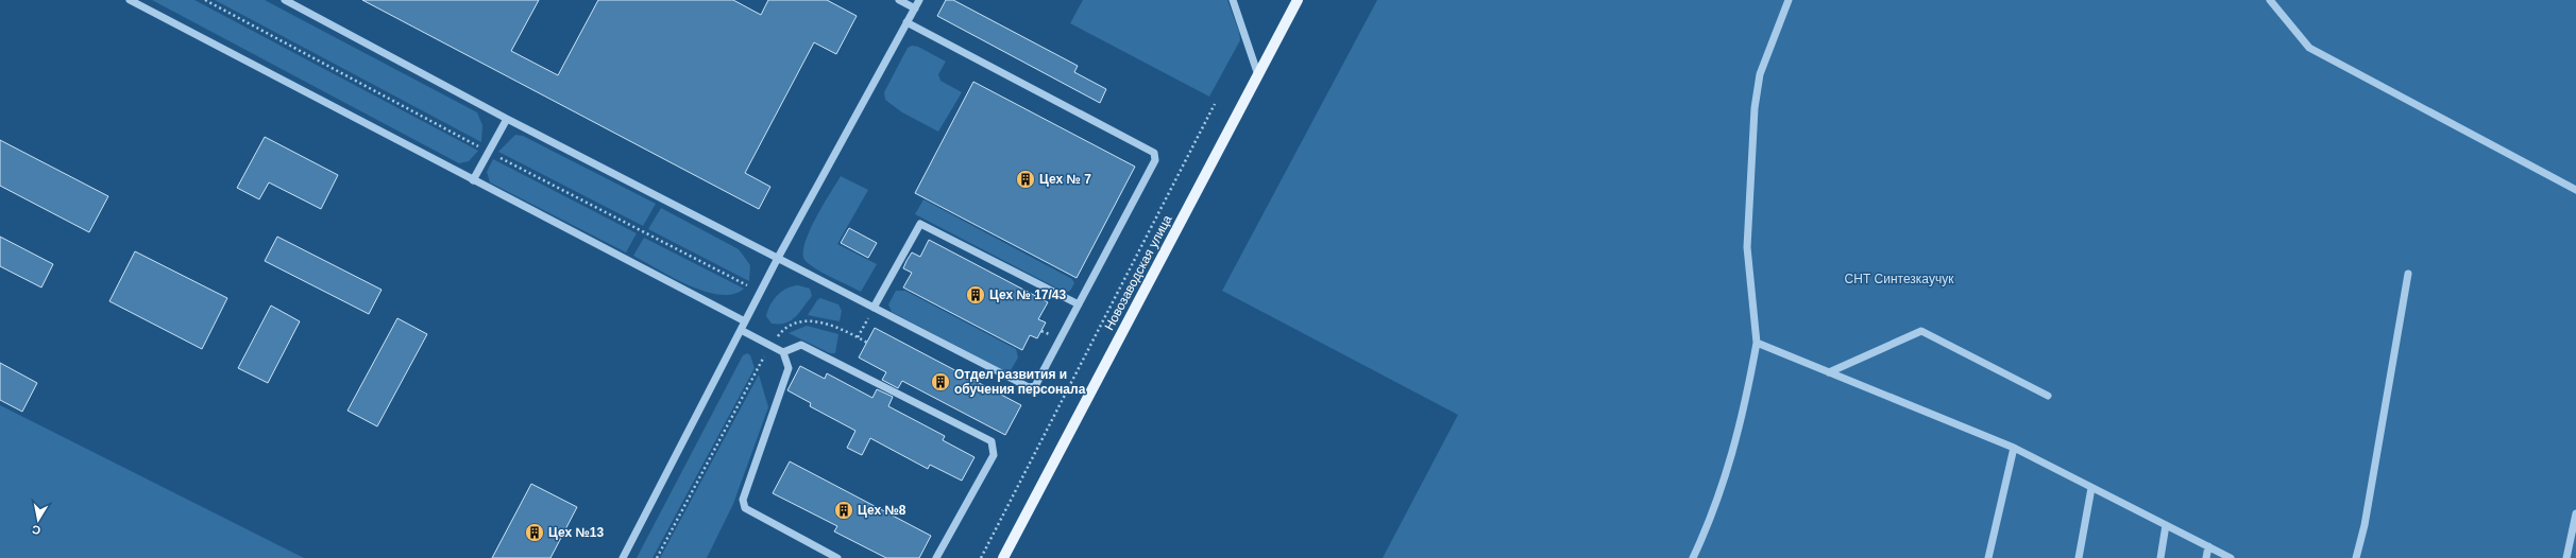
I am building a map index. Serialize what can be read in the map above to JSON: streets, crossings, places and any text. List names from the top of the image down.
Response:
{
  "streets": {
    "main road": ["Новозаводская улица"]
  },
  "parks": ["СНТ Синтезкаучук"],
  "places": {
    "building": [
      "Цех № 7",
      "Цех № 17/43",
      "Отдел развития и обучения персонала",
      "Цех №8",
      "Цех №13"
    ]
  },
  "north": "bottom"
}
